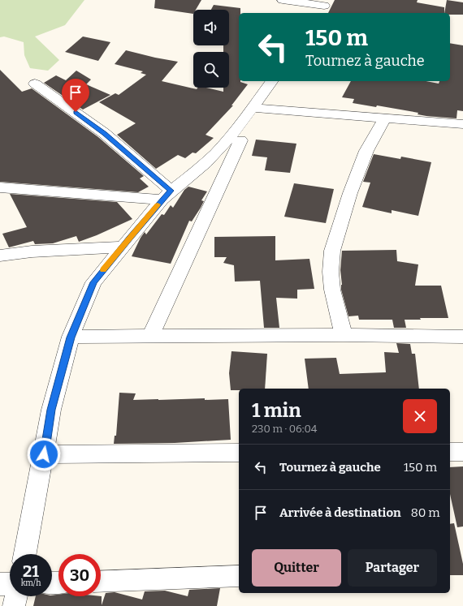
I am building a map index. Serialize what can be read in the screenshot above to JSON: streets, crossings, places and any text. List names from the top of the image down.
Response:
{
  "page": {
    "turn": ["150 m", "Tournez à gauche"],
    "heading": ["1 min", "230 m · 06:04"],
    "list": [
      {
        "name": "Tournez à gauche",
        "value": "150 m"
      },
      {
        "name": "Arrivée à destination",
        "value": "80 m"
      }
    ],
    "buttons": ["Quitter", "Partager"],
    "speed": "21 km/h",
    "limit": "30"
  }
}
